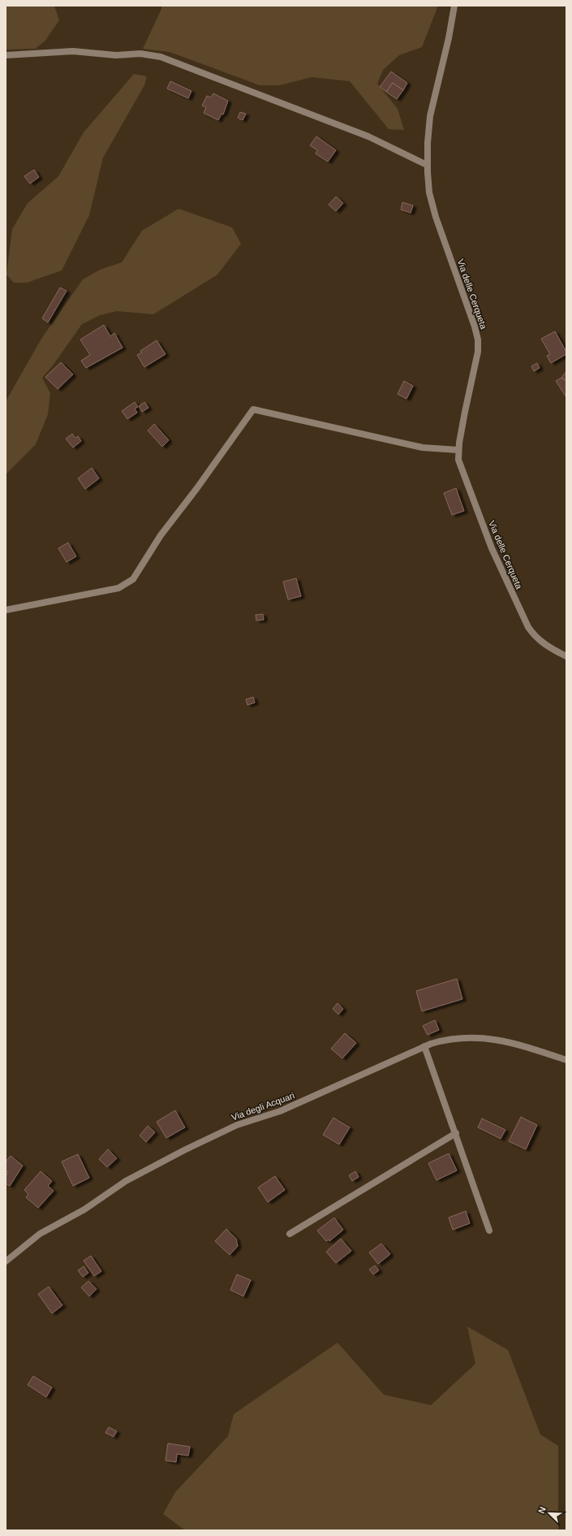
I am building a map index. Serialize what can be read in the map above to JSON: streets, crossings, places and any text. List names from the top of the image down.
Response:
{
  "streets": {
    "street": ["Via delle Cerqueta", "Via degli Acquari"]
  },
  "north": "top left"
}
